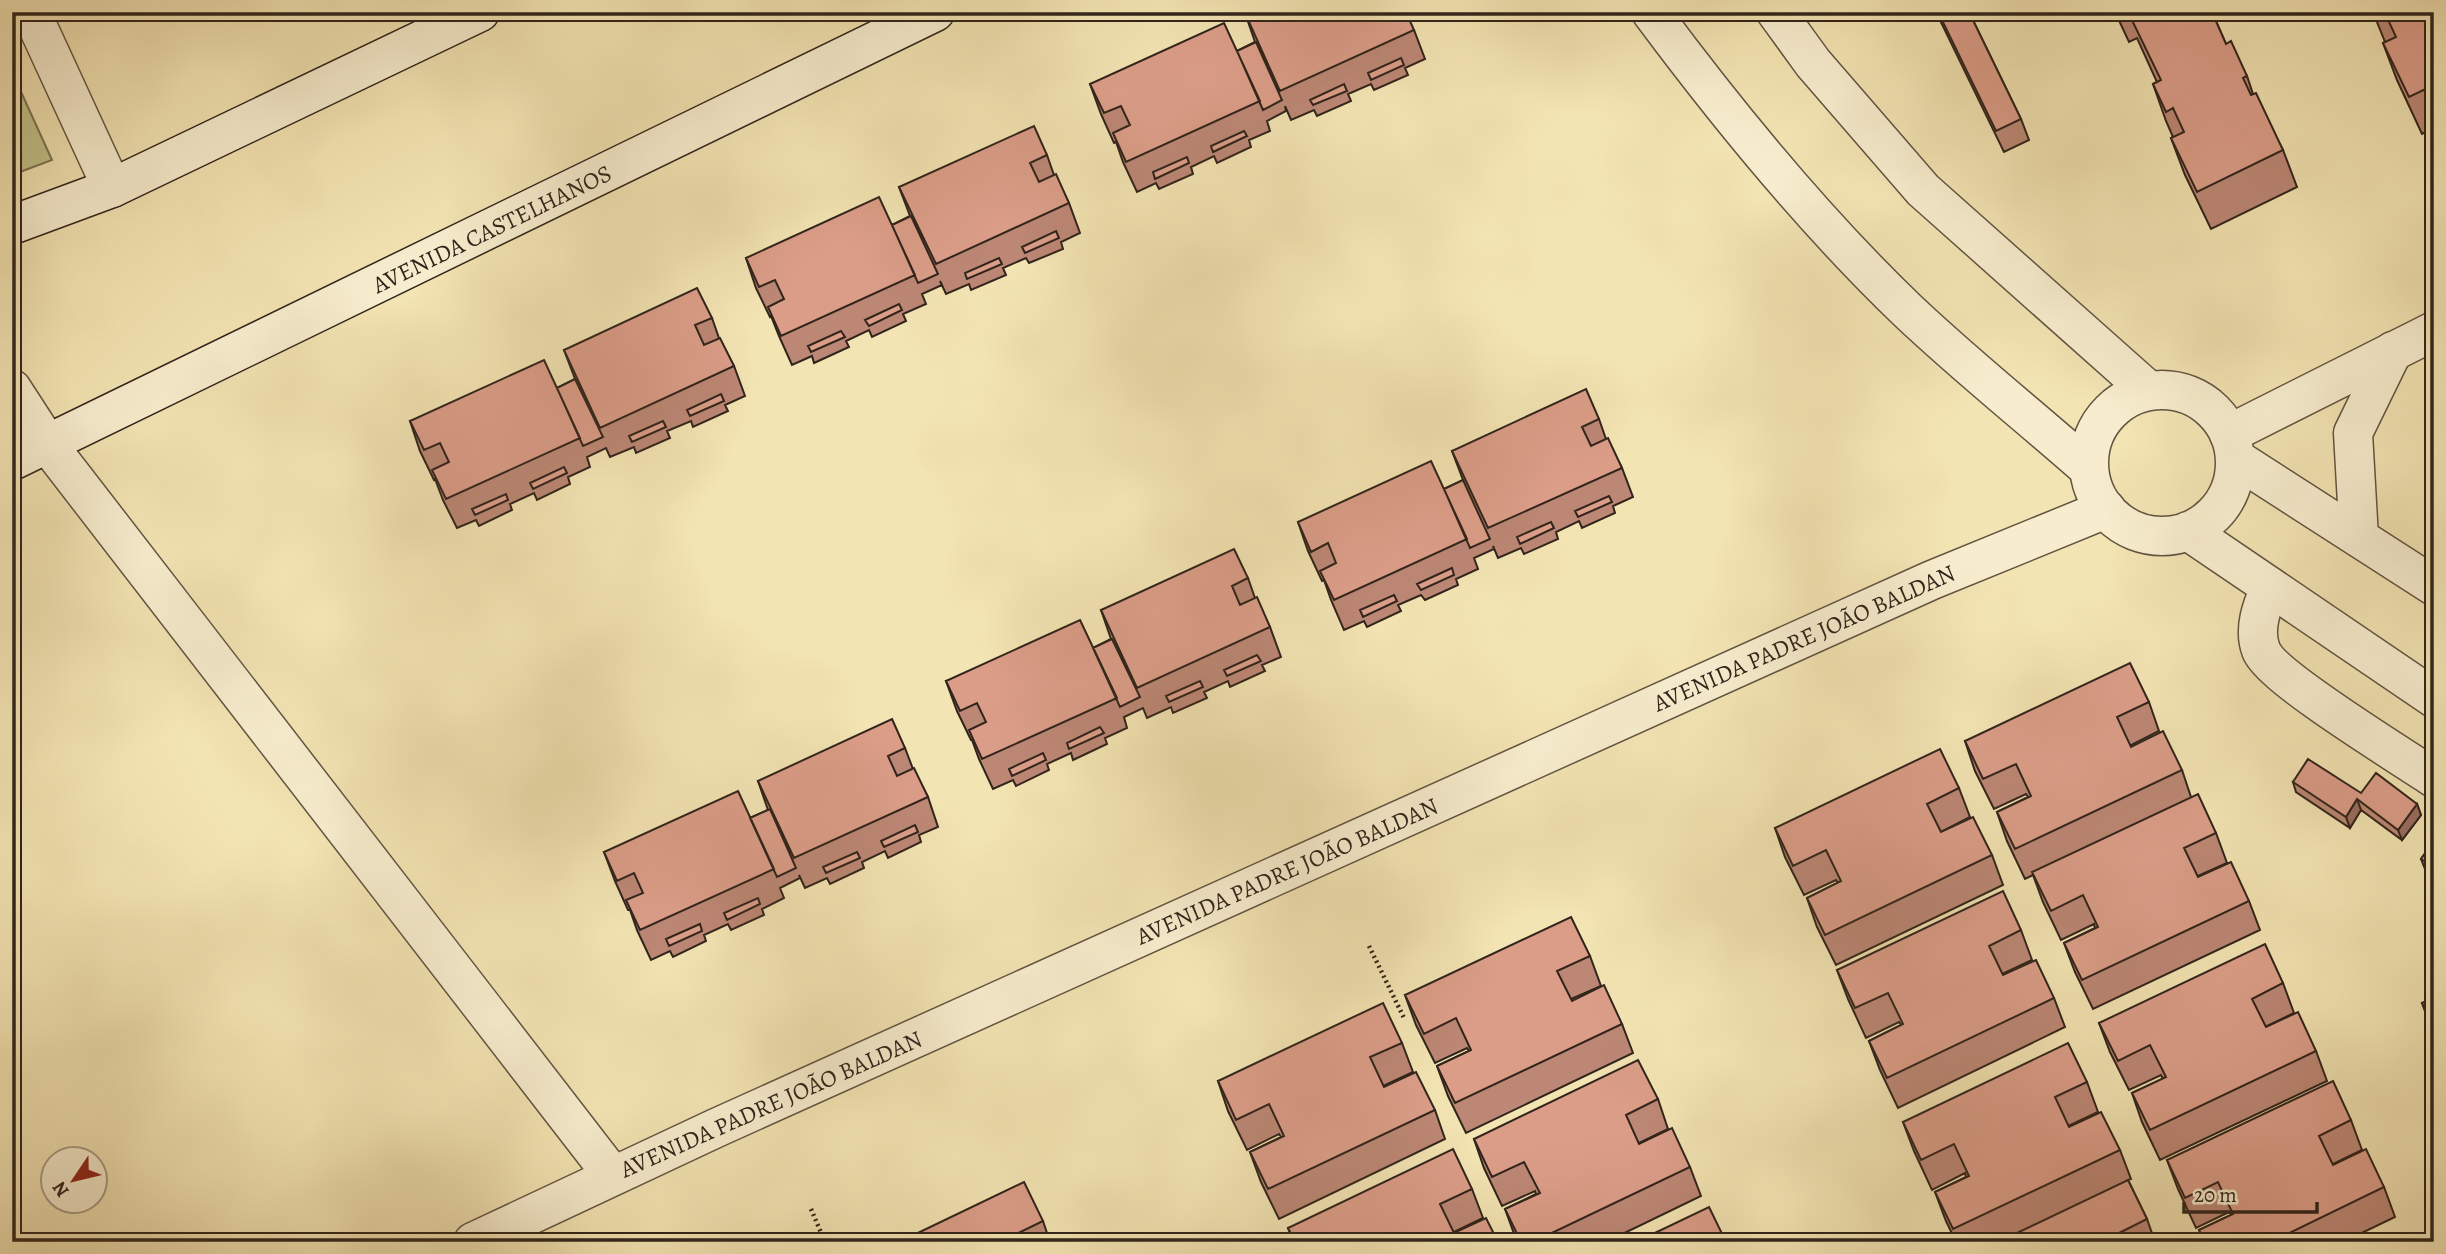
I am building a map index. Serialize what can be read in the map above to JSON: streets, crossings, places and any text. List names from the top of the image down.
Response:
{
  "streets": {
    "street": ["AVENIDA CASTELHANOS", "AVENIDA PADRE JOÃO BALDAN"]
  },
  "scale_bar": "20 m",
  "north": "bottom left"
}
